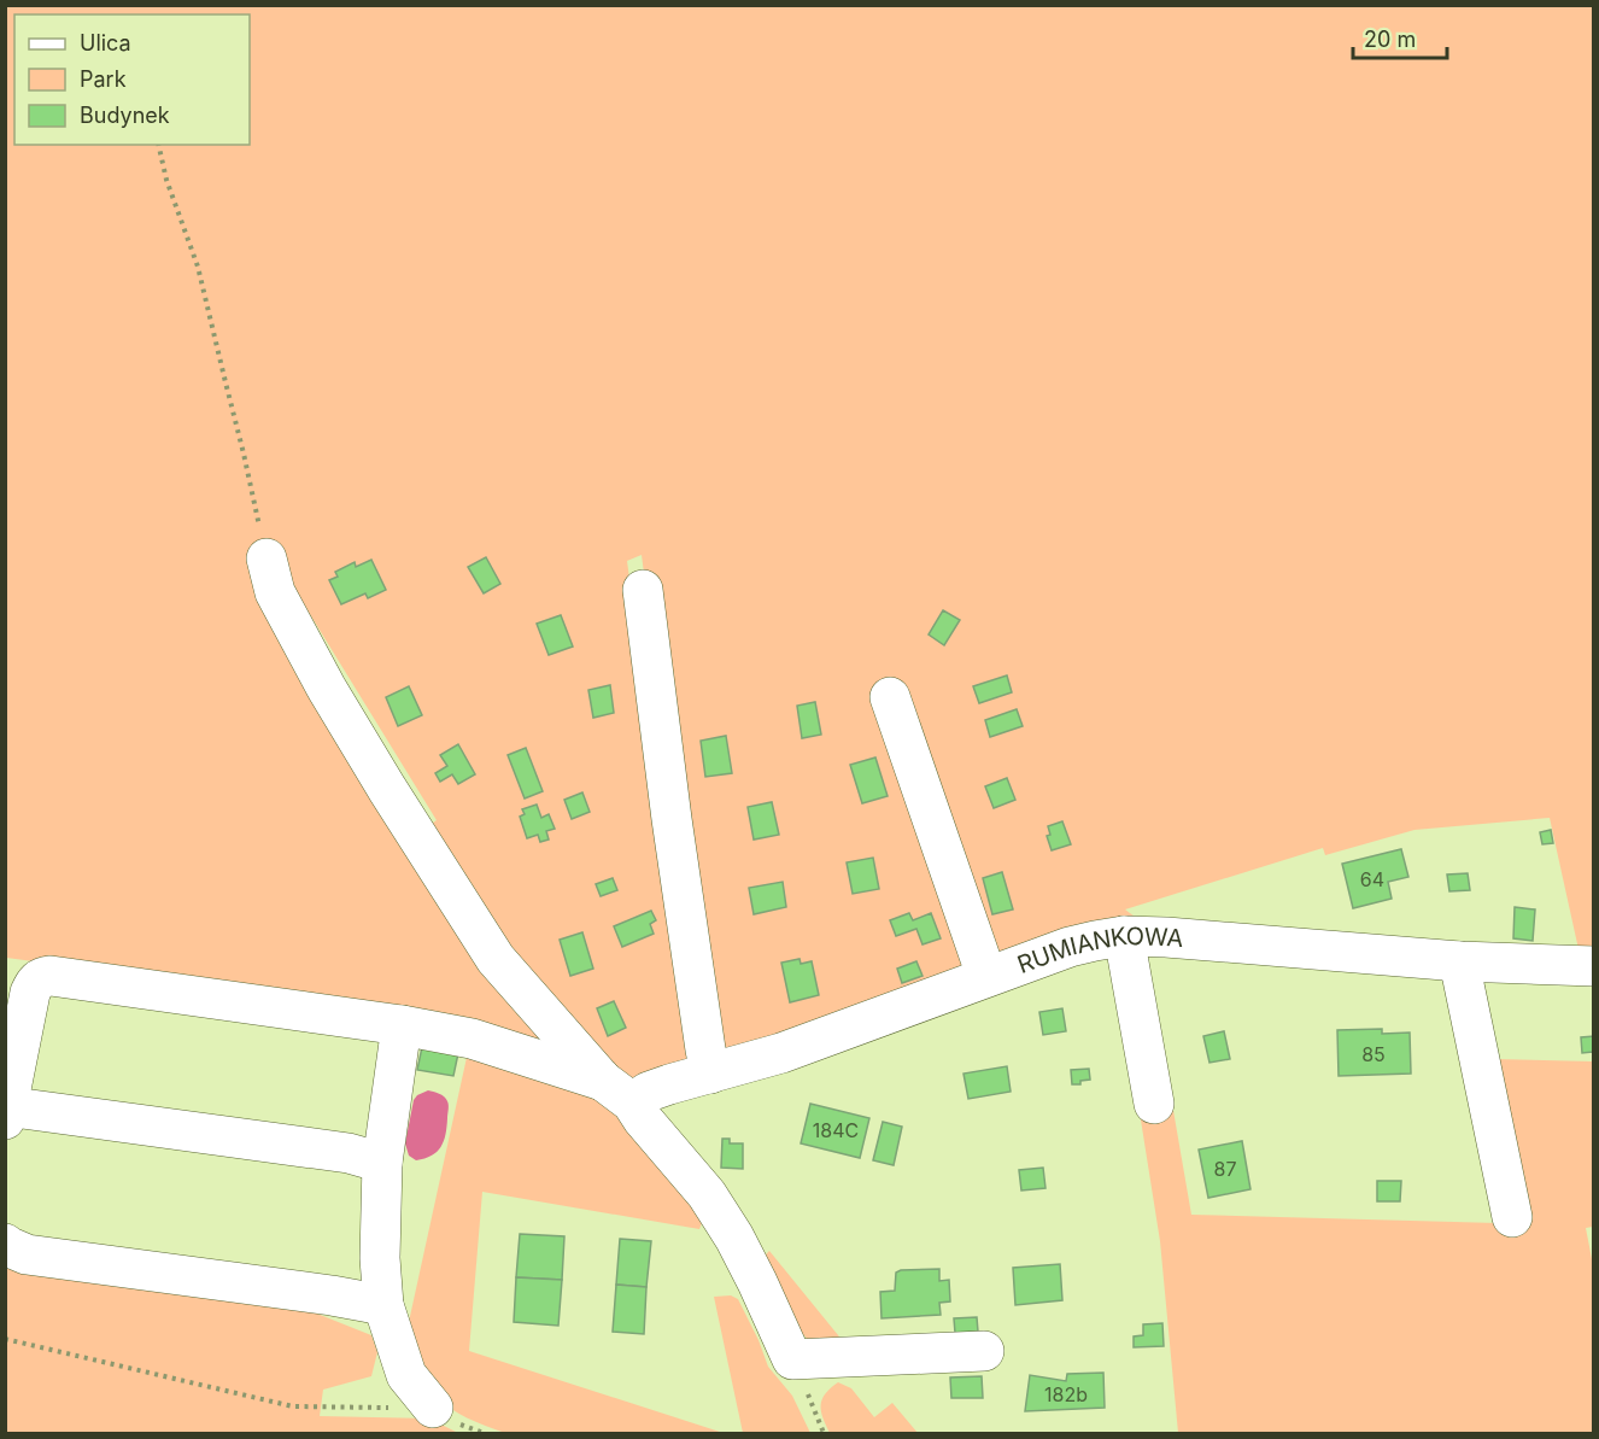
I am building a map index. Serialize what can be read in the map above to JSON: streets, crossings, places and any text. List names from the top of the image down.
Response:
{
  "streets": {
    "street": ["RUMIANKOWA"]
  },
  "house_numbers": [
    "64",
    "85",
    "184C",
    "87",
    "182b"
  ],
  "legend": ["Ulica", "Park", "Budynek"],
  "scale_bar": "20 m"
}
